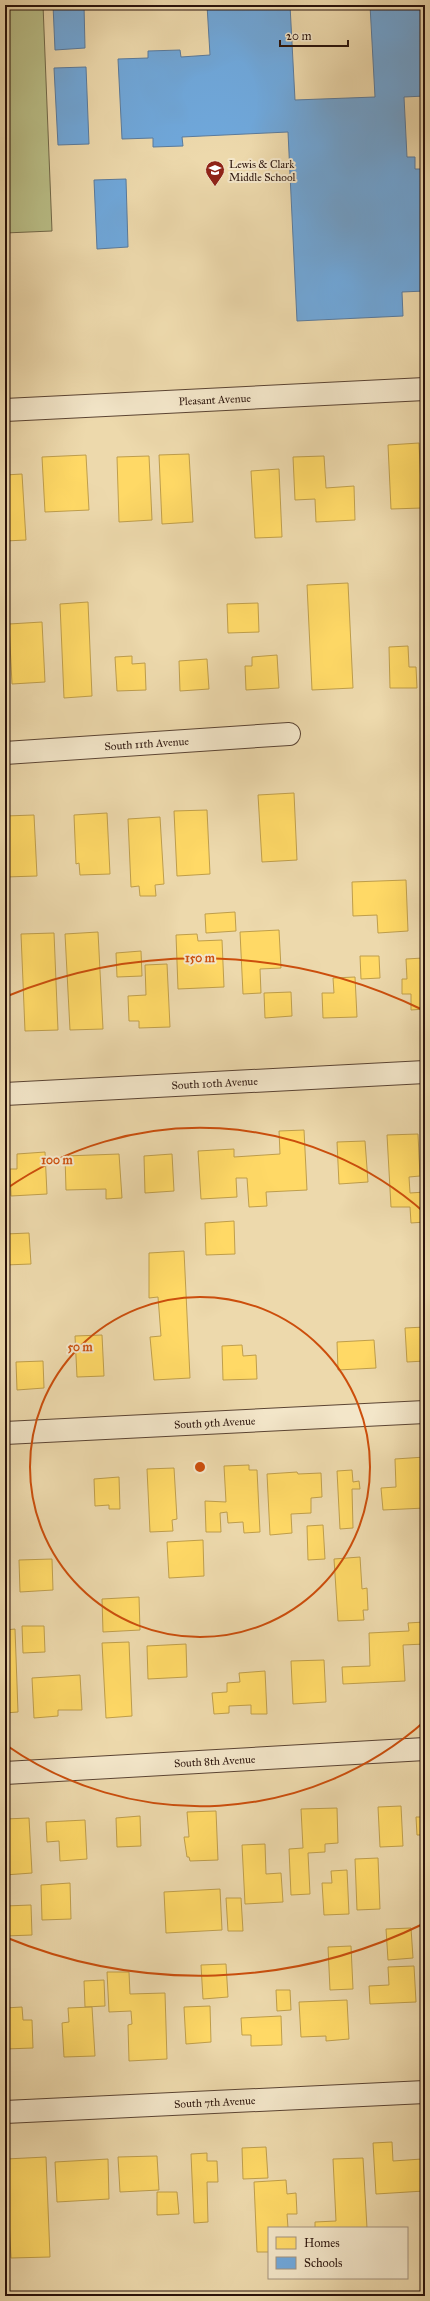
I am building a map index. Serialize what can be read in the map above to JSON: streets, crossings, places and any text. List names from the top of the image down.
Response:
{
  "streets": {
    "street": [
      "Pleasant Avenue",
      "South 11th Avenue",
      "South 10th Avenue",
      "South 9th Avenue",
      "South 8th Avenue",
      "South 7th Avenue"
    ]
  },
  "places": {
    "school or university": ["Lewis & Clark Middle School"]
  },
  "legend": ["Homes", "Schools"],
  "scale_bar": "20 m",
  "rings": ["150 m", "100 m", "50 m"]
}
